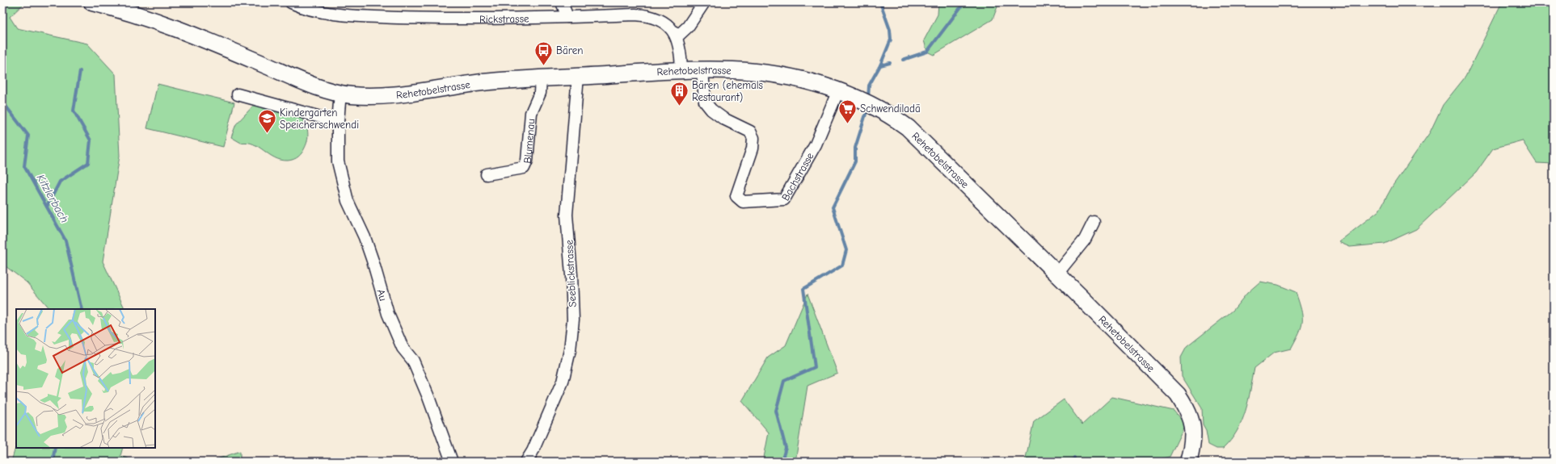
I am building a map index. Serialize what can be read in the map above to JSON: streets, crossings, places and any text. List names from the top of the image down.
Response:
{
  "streets": {
    "street": [
      "Rickstrasse",
      "Rehetobelstrasse",
      "Blumenau",
      "Bachstrasse",
      "Seeblickstrasse",
      "Au"
    ]
  },
  "crossings": [
    ["Rickstrasse", "Rehetobelstrasse"],
    ["Rehetobelstrasse", "Blumenau"],
    ["Rehetobelstrasse", "Bachstrasse"],
    ["Rehetobelstrasse", "Seeblickstrasse"],
    ["Rehetobelstrasse", "Au"]
  ],
  "water": ["Kitzlerbach"],
  "places": {
    "bus stop": ["Bären"],
    "building": ["Bären (ehemals Restaurant)"],
    "supermarket": ["Schwendiladä"],
    "school or university": ["Kindergarten Speicherschwendi"]
  }
}
